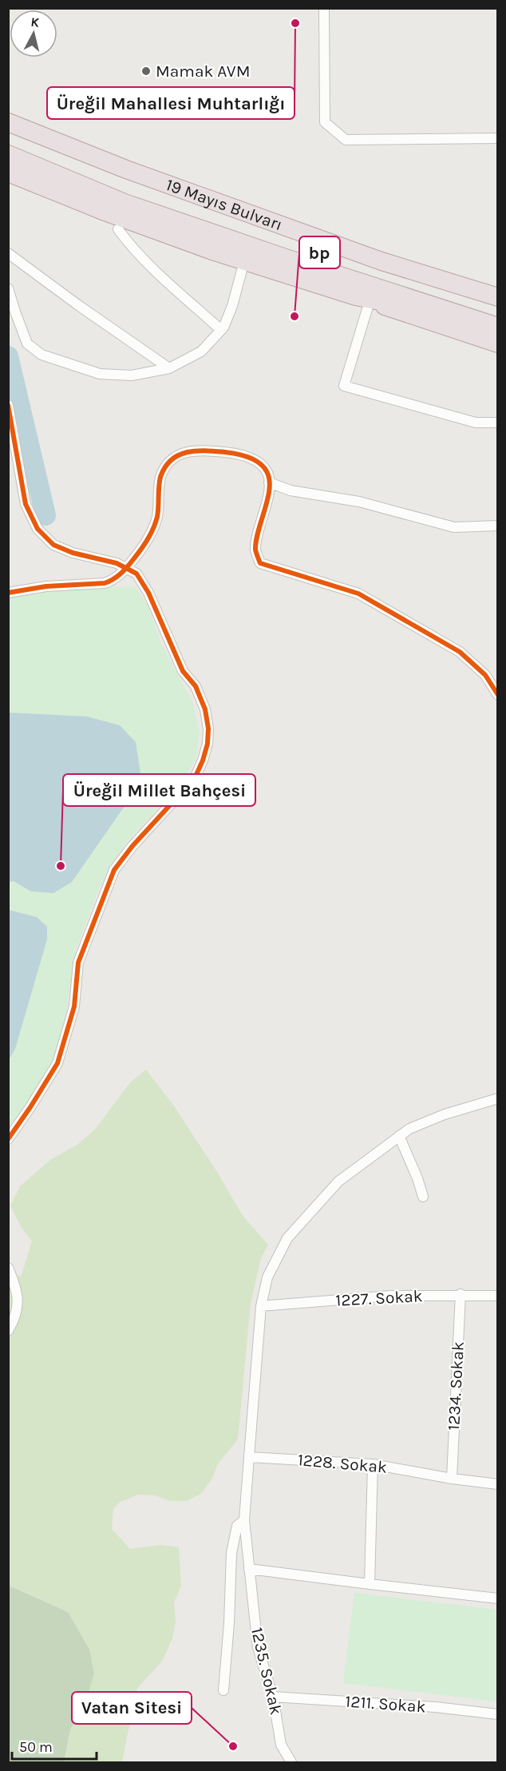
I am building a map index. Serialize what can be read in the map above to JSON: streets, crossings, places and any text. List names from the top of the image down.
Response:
{
  "streets": {
    "highway": ["19 Mayıs Bulvarı"],
    "street": [
      "1227. Sokak",
      "1234. Sokak",
      "1228. Sokak",
      "1235. Sokak",
      "1211. Sokak"
    ]
  },
  "crossings": [
    ["1227. Sokak", "1234. Sokak"],
    ["1234. Sokak", "1228. Sokak"],
    ["1235. Sokak", "1211. Sokak"]
  ],
  "places": [
    "Üreğil Mahallesi Muhtarlığı",
    "Mamak AVM",
    "bp",
    "Üreğil Millet Bahçesi",
    "Vatan Sitesi"
  ],
  "scale_bar": "50 m",
  "north": "top"
}
